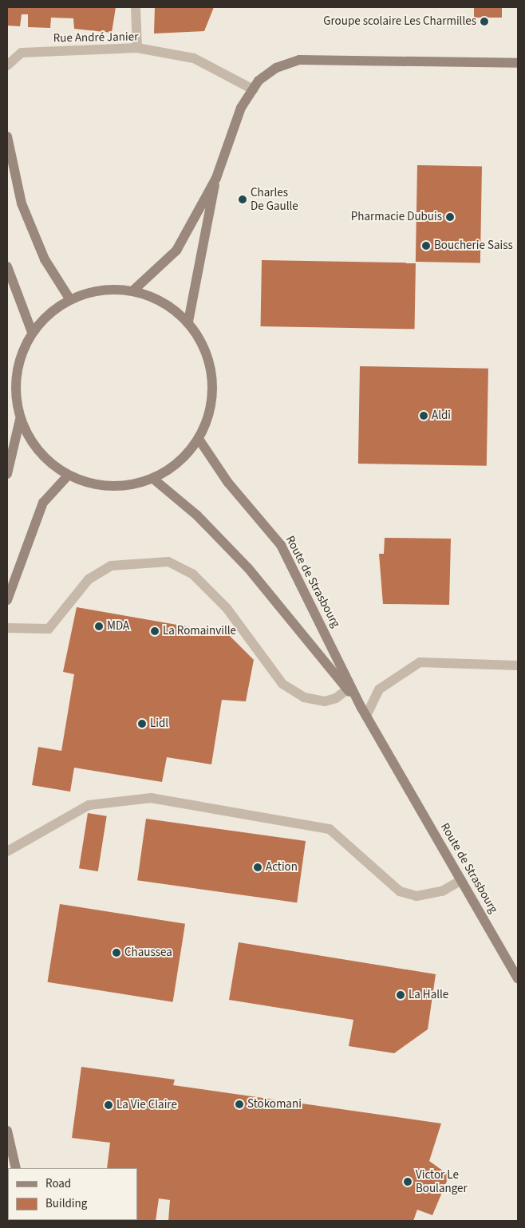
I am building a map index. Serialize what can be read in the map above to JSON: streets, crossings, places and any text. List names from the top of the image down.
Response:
{
  "streets": {
    "main road": ["Route de Strasbourg"],
    "street": ["Rue André Janier"]
  },
  "places": [
    "Groupe scolaire Les Charmilles",
    "Charles De Gaulle",
    "Pharmacie Dubuis",
    "Boucherie Saiss",
    "Aldi",
    "MDA",
    "La Romainville",
    "Lidl",
    "Action",
    "Chaussea",
    "La Halle",
    "Stokomani",
    "La Vie Claire",
    "Victor Le Boulanger"
  ],
  "legend": ["Road", "Building"]
}
